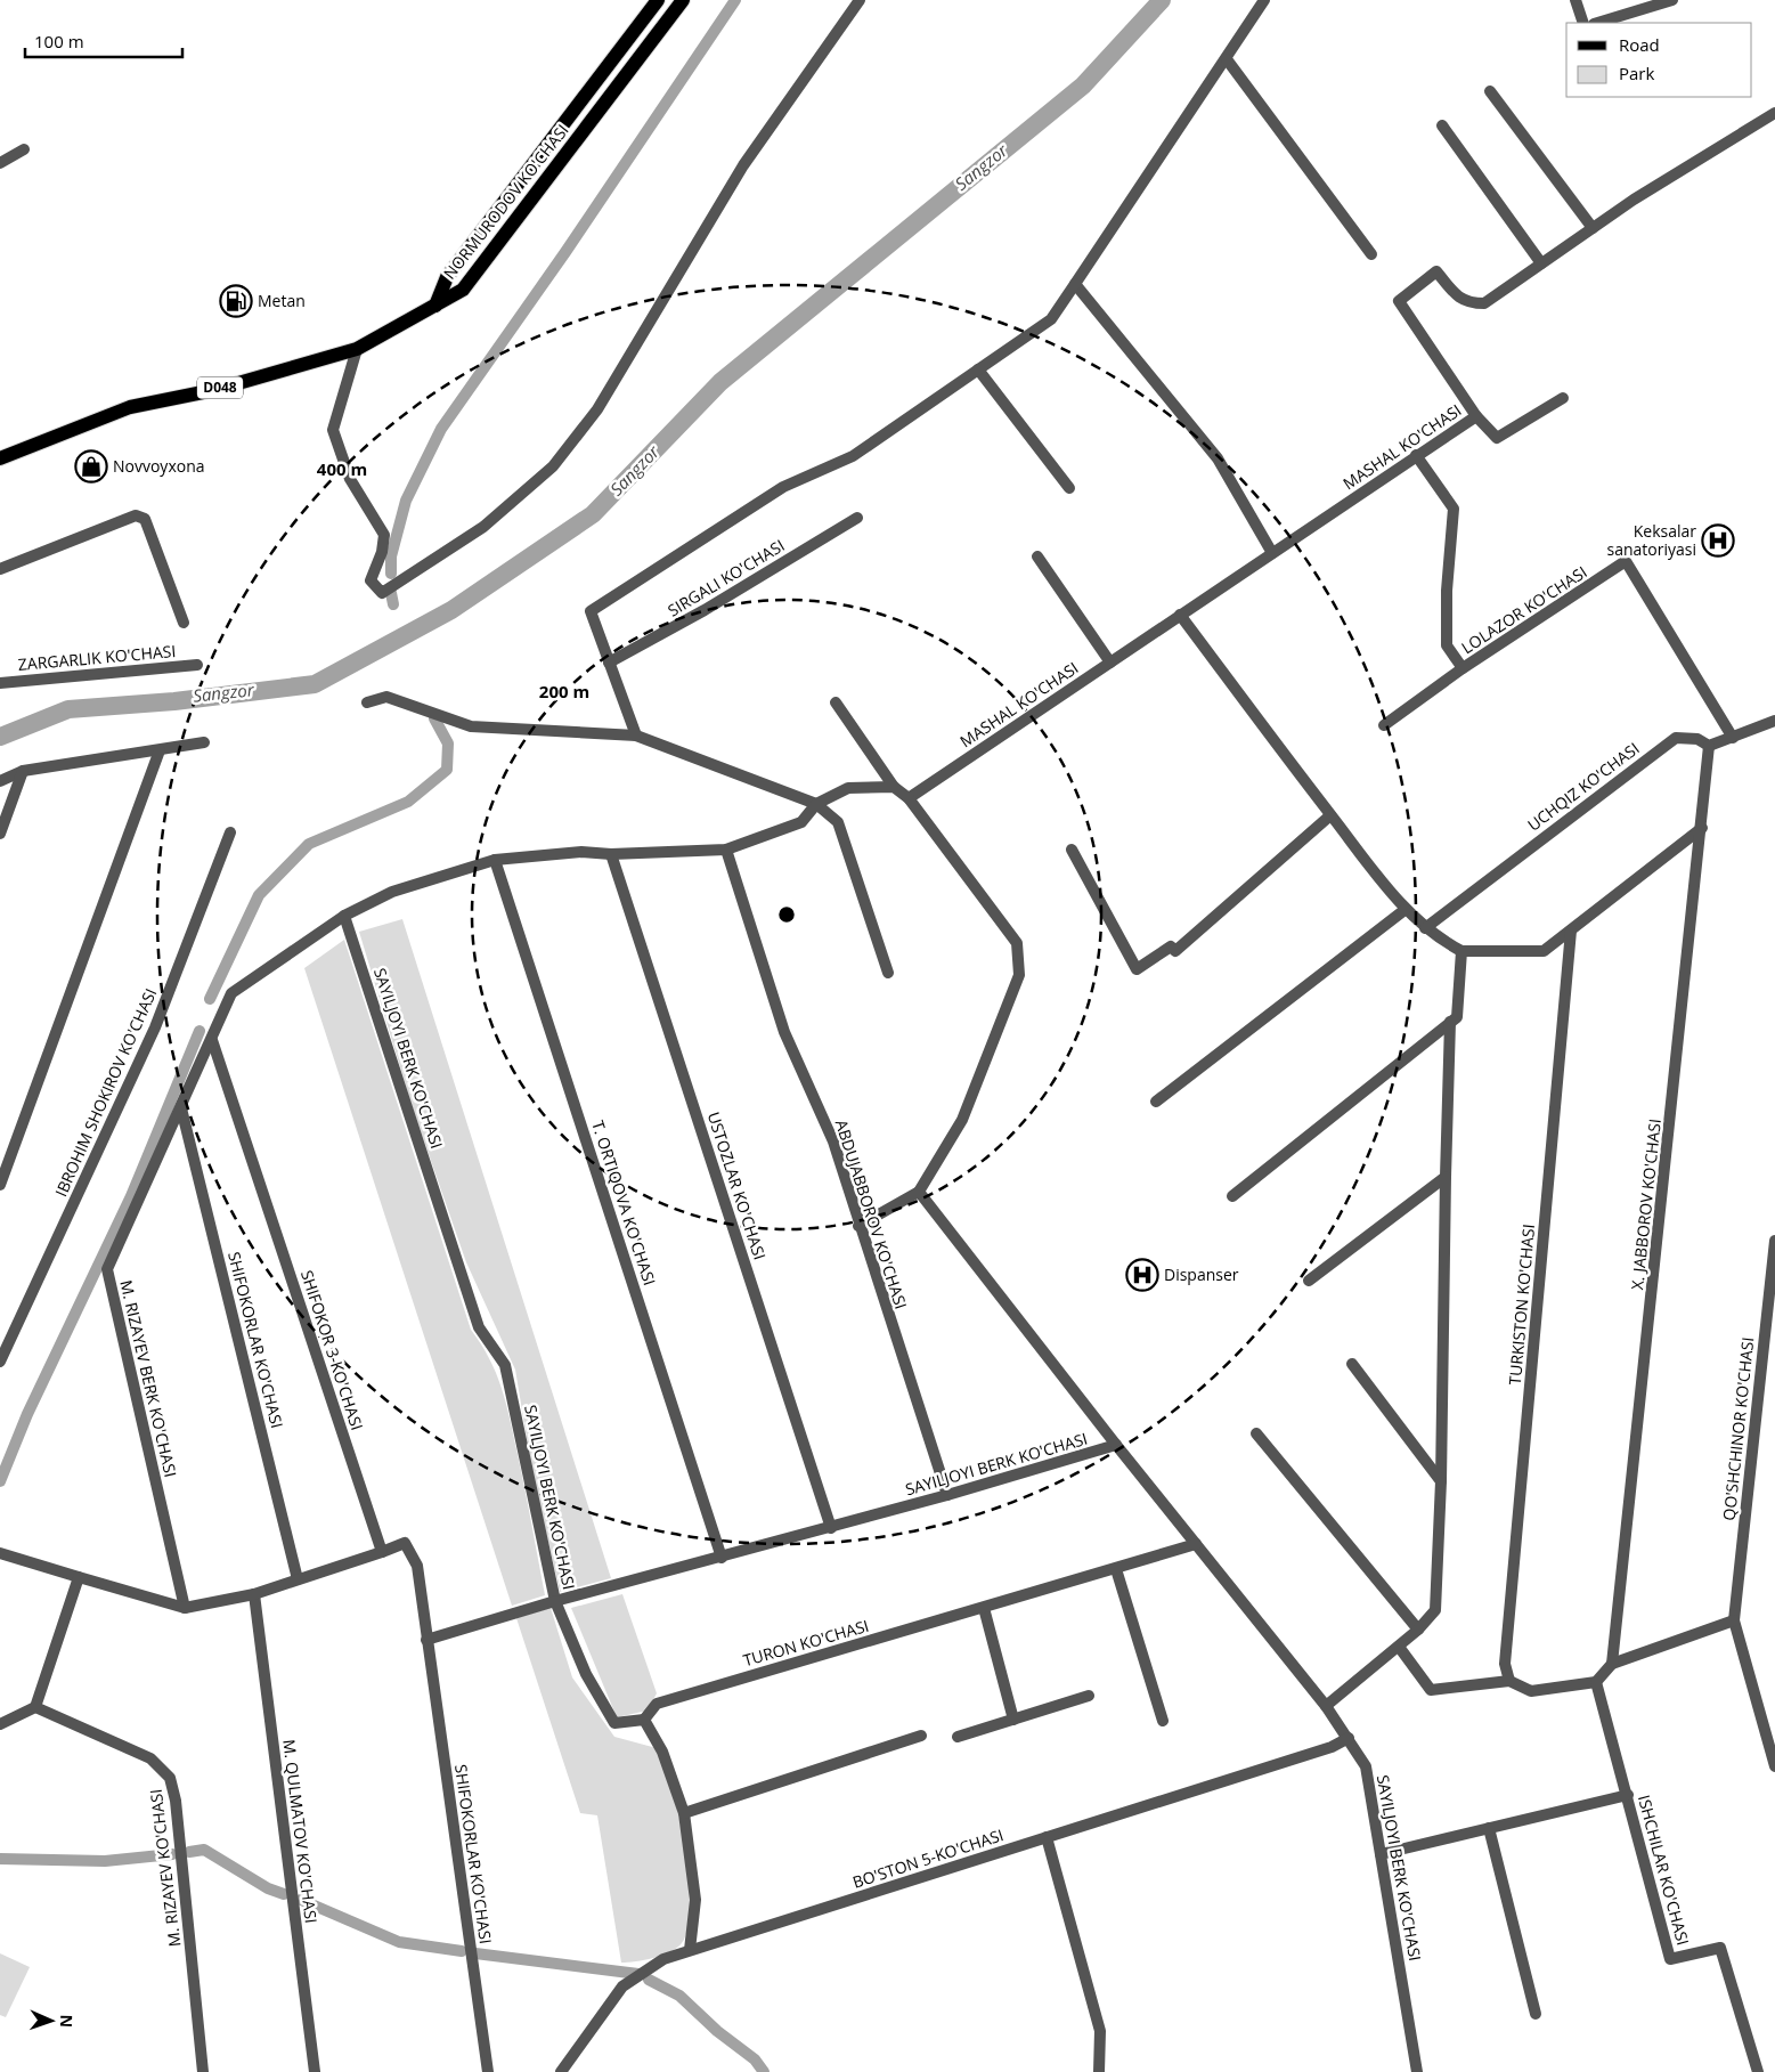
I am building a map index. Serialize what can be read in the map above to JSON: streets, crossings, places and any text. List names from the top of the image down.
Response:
{
  "streets": {
    "main road": ["NORMURODOV KO'CHASI", "D048"],
    "street": [
      "MASHAL KO'CHASI",
      "SIRGALI KO'CHASI",
      "LOLAZOR KO'CHASI",
      "ZARGARLIK KO'CHASI",
      "UCHQIZ KO'CHASI",
      "SAYILJOYI BERK KO'CHASI",
      "IBROHIM SHOKIROV KO'CHASI",
      "USTOZLAR KO'CHASI",
      "T. ORTIQOVA KO'CHASI",
      "X. JABBOROV KO'CHASI",
      "ABDUJABBOROV KO'CHASI",
      "TURKISTON KO'CHASI",
      "SHIFOKORLAR KO'CHASI",
      "SHIFOKOR 3-KO'CHASI",
      "M. RIZAYEV BERK KO'CHASI",
      "QO'SHCHINOR KO'CHASI",
      "TURON KO'CHASI",
      "M. QULMATOV KO'CHASI",
      "BO'STON 5-KO'CHASI",
      "M. RIZAYEV KO'CHASI",
      "ISHCHILAR KO'CHASI"
    ]
  },
  "crossings": [
    ["NORMURODOV KO'CHASI", "D048"],
    ["UCHQIZ KO'CHASI", "X. JABBOROV KO'CHASI"],
    ["SAYILJOYI BERK KO'CHASI", "USTOZLAR KO'CHASI"],
    ["SAYILJOYI BERK KO'CHASI", "T. ORTIQOVA KO'CHASI"],
    ["SAYILJOYI BERK KO'CHASI", "ABDUJABBOROV KO'CHASI"],
    ["SAYILJOYI BERK KO'CHASI", "M. RIZAYEV BERK KO'CHASI"],
    ["SAYILJOYI BERK KO'CHASI", "TURON KO'CHASI"],
    ["SAYILJOYI BERK KO'CHASI", "BO'STON 5-KO'CHASI"],
    ["USTOZLAR KO'CHASI", "M. RIZAYEV BERK KO'CHASI"],
    ["T. ORTIQOVA KO'CHASI", "M. RIZAYEV BERK KO'CHASI"],
    ["ABDUJABBOROV KO'CHASI", "M. RIZAYEV BERK KO'CHASI"],
    ["SHIFOKORLAR KO'CHASI", "M. RIZAYEV BERK KO'CHASI"],
    ["SHIFOKOR 3-KO'CHASI", "M. RIZAYEV BERK KO'CHASI"]
  ],
  "water": ["Sangzor"],
  "places": {
    "fuel station": ["Metan"],
    "shop": ["Novvoyxona"],
    "hospital": ["Keksalar sanatoriyasi", "Dispanser"]
  },
  "legend": ["Road", "Park"],
  "scale_bar": "100 m",
  "north": "right",
  "rings": ["400 m", "200 m"]
}
